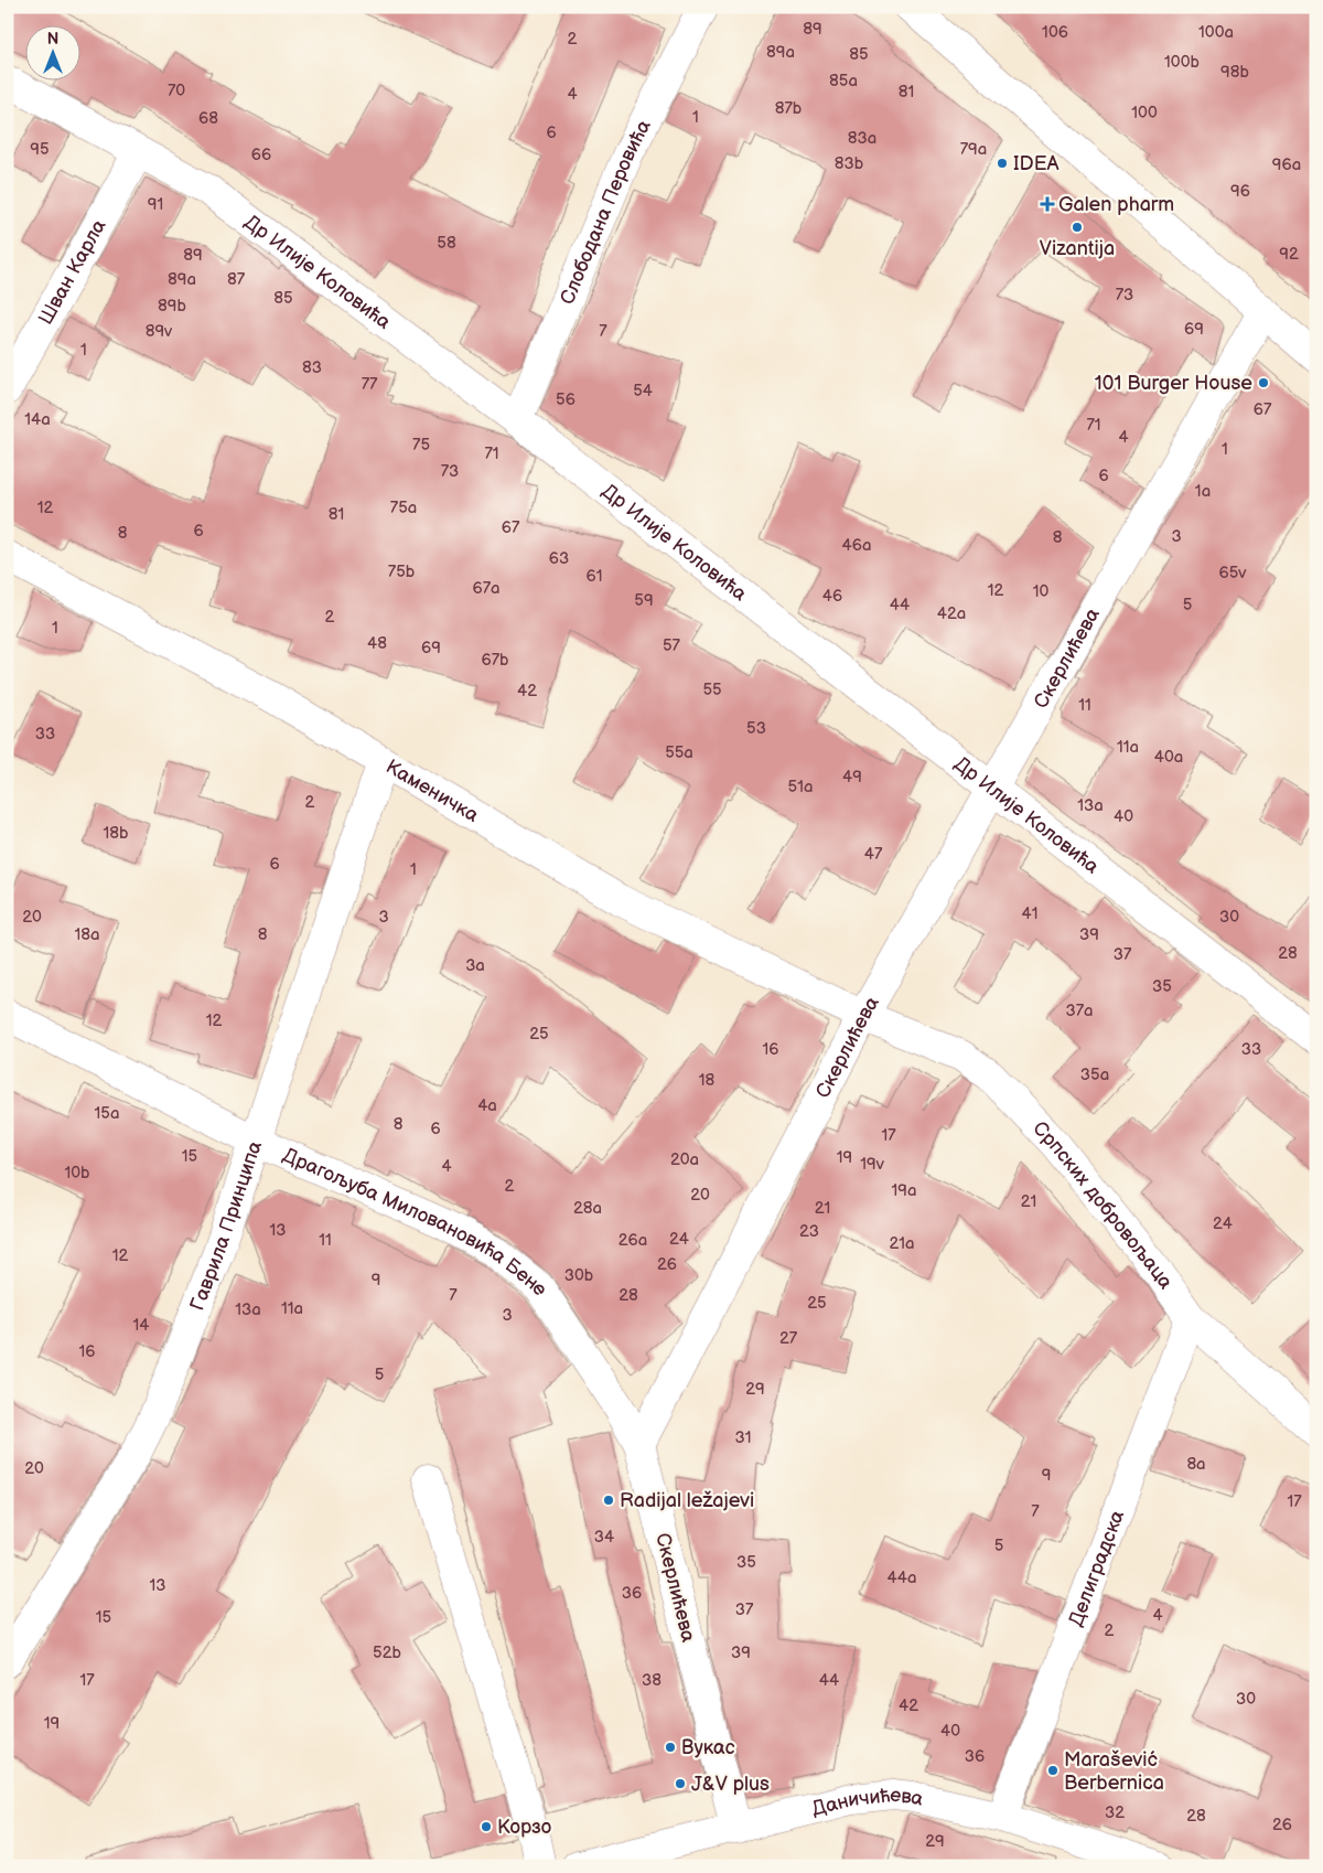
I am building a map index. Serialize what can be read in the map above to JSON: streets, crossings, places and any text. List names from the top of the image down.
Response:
{
  "streets": {
    "street": [
      "Слободана Перовића",
      "Шван Карла",
      "Др Илије Коловића",
      "Скерлићева",
      "Каменичка",
      "Српских добровољаца",
      "Драгољуба Миловановића Бене",
      "Гаврила Принципа",
      "Делиградска",
      "Даничићева"
    ]
  },
  "crossings": [
    ["Слободана Перовића", "Др Илије Коловића"],
    ["Шван Карла", "Др Илије Коловића"],
    ["Др Илије Коловића", "Скерлићева"],
    ["Скерлићева", "Каменичка"],
    ["Скерлићева", "Српских добровољаца"],
    ["Скерлићева", "Драгољуба Миловановића Бене"],
    ["Скерлићева", "Даничићева"],
    ["Каменичка", "Српских добровољаца"],
    ["Каменичка", "Гаврила Принципа"],
    ["Српских добровољаца", "Делиградска"],
    ["Драгољуба Миловановића Бене", "Гаврила Принципа"],
    ["Делиградска", "Даничићева"]
  ],
  "places": {
    "other": [
      "IDEA",
      "Vizantija",
      "101 Burger House",
      "Radijal ležajevi",
      "Вукас",
      "Marašević Berbernica",
      "J&V plus",
      "Корзо"
    ],
    "health": ["Galen pharm"]
  },
  "house_numbers": [
    "89",
    "106",
    "100a",
    "2",
    "89a",
    "85",
    "100b",
    "98b",
    "85a",
    "70",
    "81",
    "4",
    "87b",
    "100",
    "1",
    "68",
    "6",
    "83a",
    "95",
    "79a",
    "66",
    "83b",
    "96a",
    "96",
    "91",
    "58",
    "92",
    "89",
    "89a",
    "87",
    "73",
    "85",
    "89b",
    "69",
    "89v",
    "7",
    "1",
    "83",
    "77",
    "54",
    "56",
    "67",
    "14a",
    "71",
    "4",
    "75",
    "1",
    "71",
    "73",
    "6",
    "1a",
    "12",
    "75a",
    "81",
    "67",
    "6",
    "8",
    "3",
    "8",
    "46a",
    "63",
    "75b",
    "65v",
    "61",
    "67a",
    "12",
    "10",
    "46",
    "59",
    "44",
    "5",
    "42a",
    "2",
    "1",
    "48",
    "57",
    "69",
    "67b",
    "55",
    "42",
    "11",
    "53",
    "33",
    "11a",
    "55a",
    "40a",
    "49",
    "51a",
    "2",
    "13a",
    "40",
    "18b",
    "47",
    "6",
    "1",
    "41",
    "20",
    "3",
    "30",
    "18a",
    "8",
    "39",
    "28",
    "37",
    "3a",
    "35",
    "37a",
    "12",
    "25",
    "16",
    "33",
    "35a",
    "18",
    "4a",
    "15a",
    "8",
    "6",
    "17",
    "15",
    "19",
    "20a",
    "19v",
    "4",
    "10b",
    "2",
    "19a",
    "20",
    "21",
    "28a",
    "21",
    "24",
    "13",
    "23",
    "24",
    "11",
    "26a",
    "21a",
    "12",
    "26",
    "30b",
    "9",
    "7",
    "28",
    "25",
    "11a",
    "13a",
    "3",
    "14",
    "27",
    "16",
    "5",
    "29",
    "31",
    "8a",
    "20",
    "9",
    "17",
    "7",
    "34",
    "5",
    "35",
    "44a",
    "13",
    "36",
    "37",
    "4",
    "15",
    "2",
    "52b",
    "39",
    "17",
    "38",
    "44",
    "30",
    "42",
    "19",
    "40",
    "36",
    "32",
    "28",
    "26",
    "29"
  ],
  "north": "top"
}
